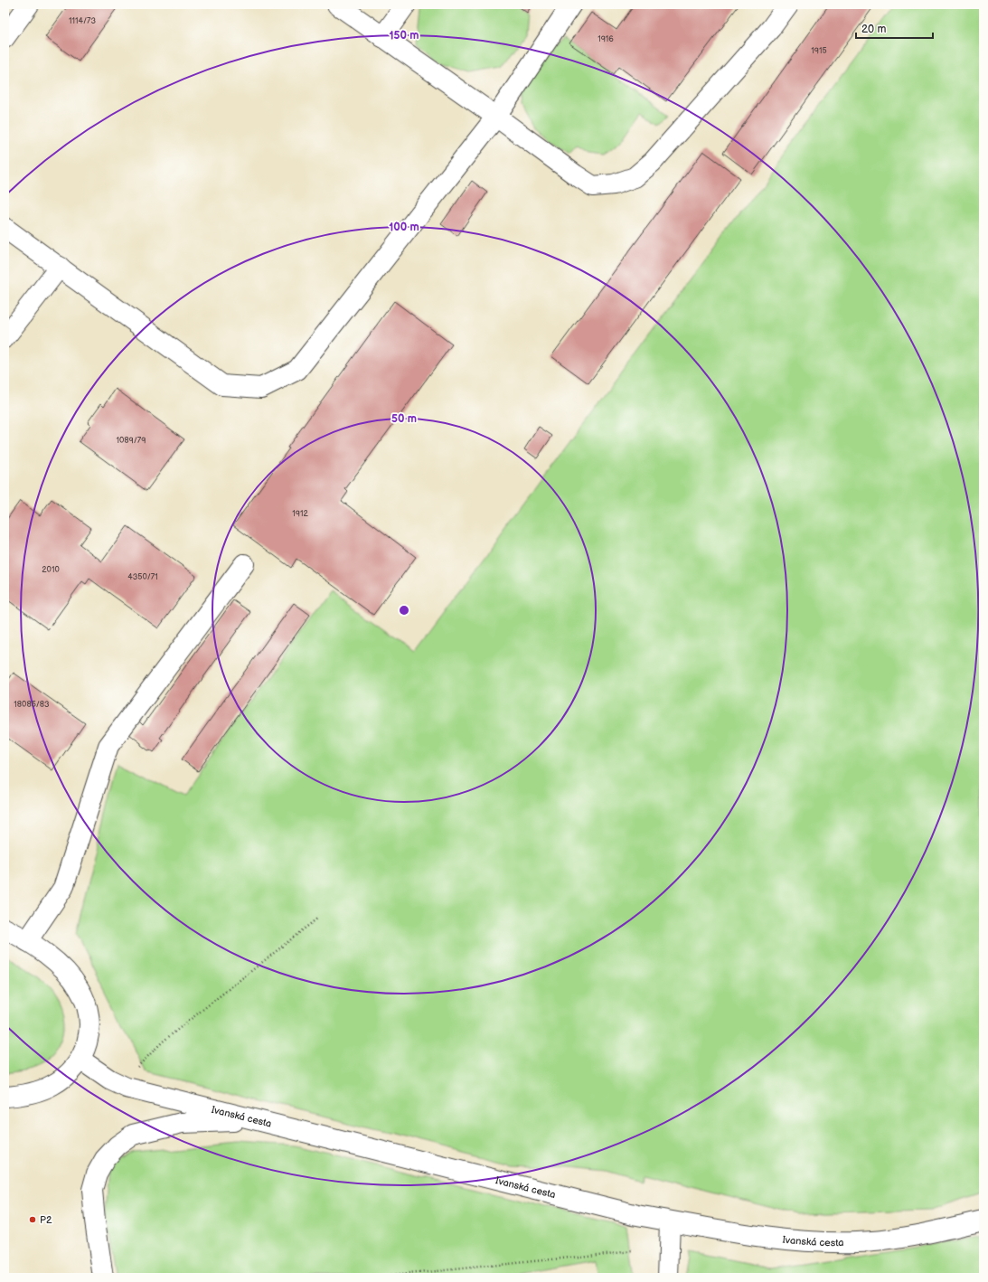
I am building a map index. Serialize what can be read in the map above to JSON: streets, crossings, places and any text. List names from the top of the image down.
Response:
{
  "streets": {
    "street": ["Ivanská cesta"]
  },
  "places": ["P2"],
  "house_numbers": [
    "1114/73",
    "1916",
    "1915",
    "1089/79",
    "1912",
    "2010",
    "4350/71",
    "18085/83"
  ],
  "scale_bar": "20 m",
  "rings": ["150 m", "100 m", "50 m"]
}
